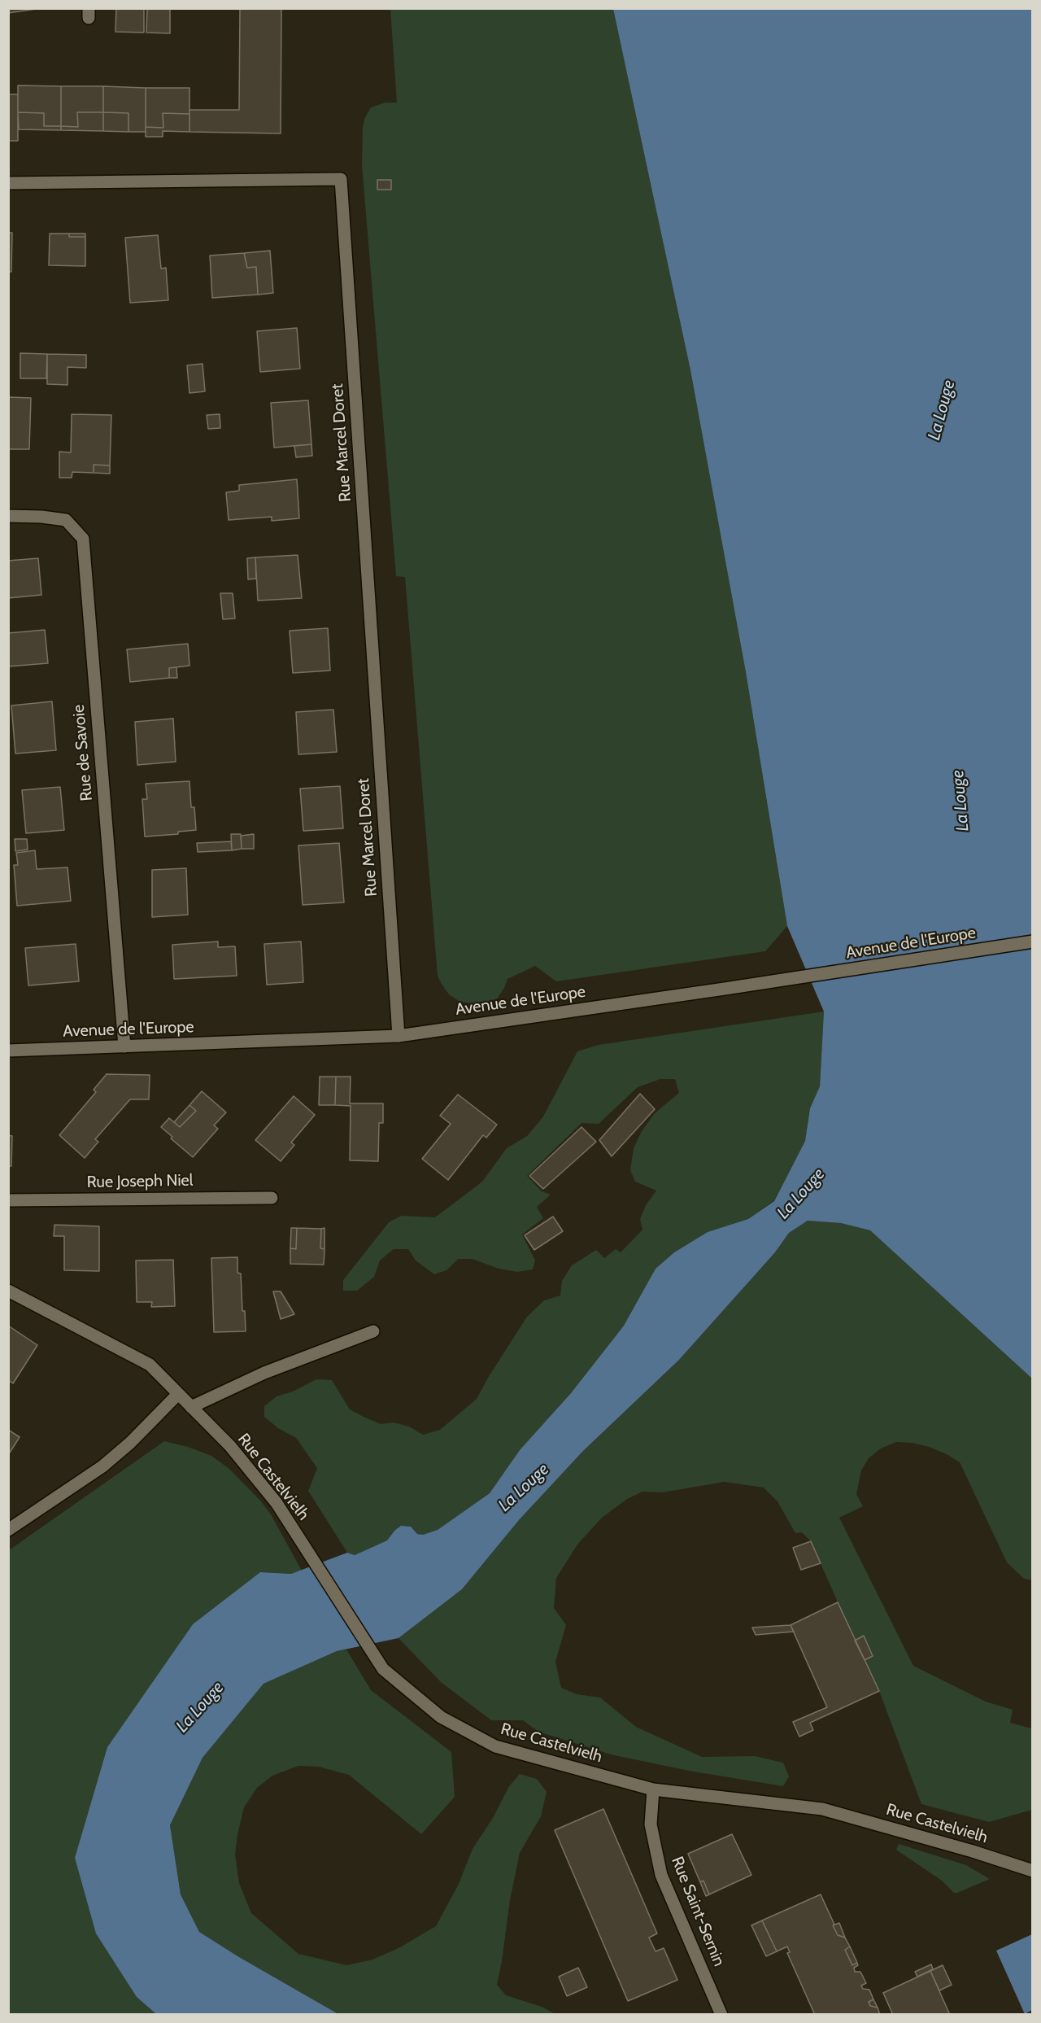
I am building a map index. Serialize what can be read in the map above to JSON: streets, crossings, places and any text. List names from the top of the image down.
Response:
{
  "streets": {
    "street": [
      "Rue Marcel Doret",
      "Rue de Savoie",
      "Avenue de l'Europe",
      "Rue Joseph Niel",
      "Rue Castelvielh",
      "Rue Saint-Sernin"
    ]
  },
  "crossings": [
    ["Rue Marcel Doret", "Avenue de l'Europe"],
    ["Rue de Savoie", "Avenue de l'Europe"],
    ["Rue Castelvielh", "Rue Saint-Sernin"]
  ],
  "water": ["La Louge"]
}
